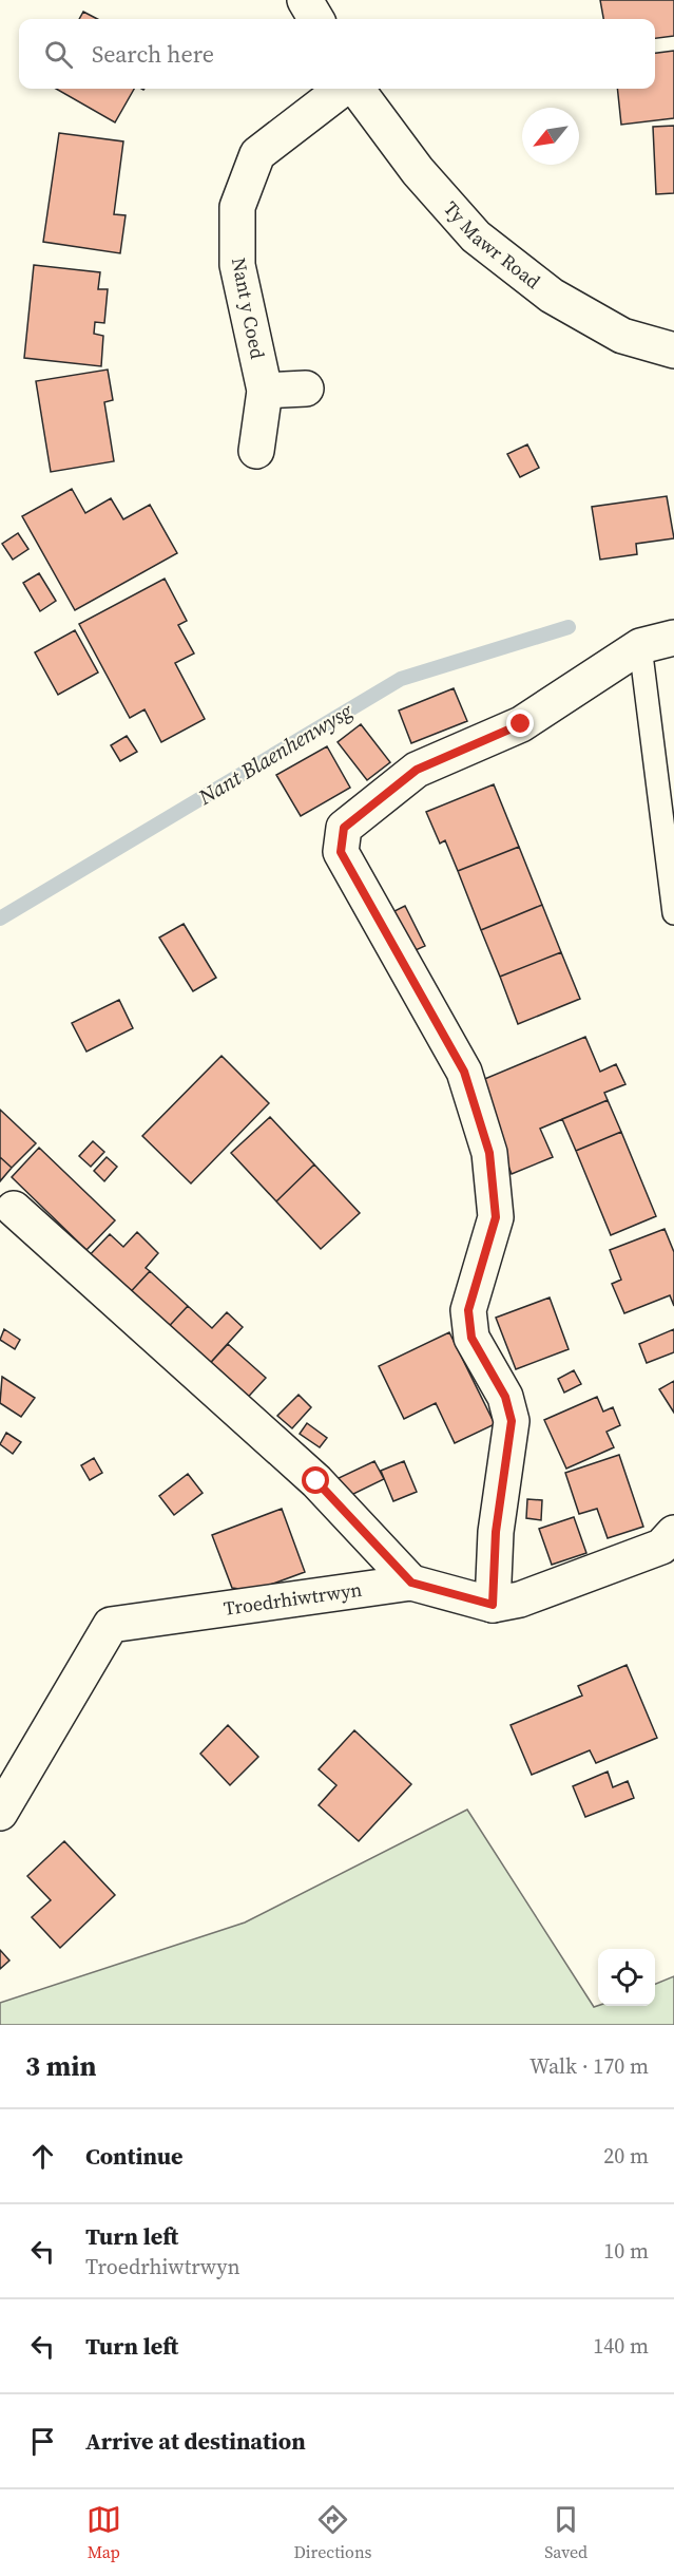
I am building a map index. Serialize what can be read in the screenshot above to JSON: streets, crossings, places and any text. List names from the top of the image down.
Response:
{
  "streets": {
    "street": ["Ty Mawr Road", "Nant y Coed", "Troedrhiwtrwyn"]
  },
  "water": ["Nant Blaenhenwysg"],
  "north": "bottom left",
  "page": {
    "search": "Search here",
    "heading": ["3 min", "Walk · 170 m"],
    "list": [
      ["Continue", "20 m"],
      ["Turn left", "Troedrhiwtrwyn", "10 m"],
      ["Turn left", "140 m"],
      "Arrive at destination"
    ],
    "nav": ["Map", "Directions", "Saved"]
  }
}
